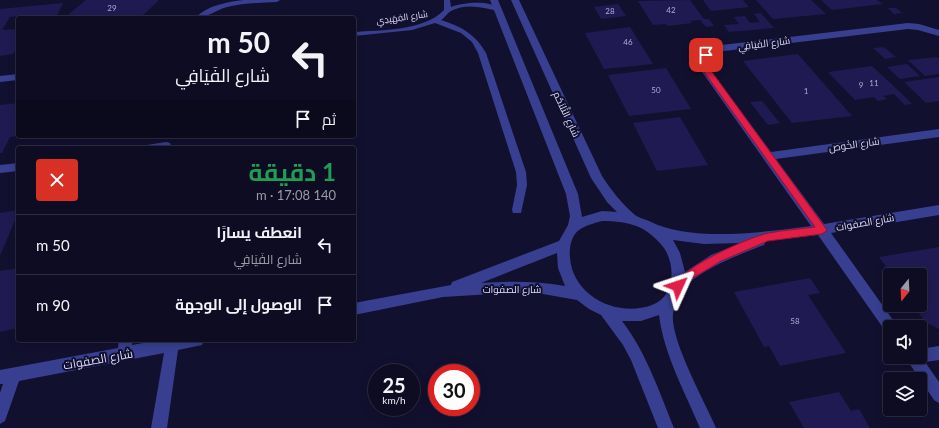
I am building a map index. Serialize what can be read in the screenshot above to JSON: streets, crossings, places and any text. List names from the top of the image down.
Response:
{
  "streets": {
    "street": [
      "شارع الفَيَافِي",
      "شارع التَّلاَحُم",
      "شارع الخُوص",
      "شارع الصفوات"
    ],
    "lane": ["شارع الفِهَيدِي"]
  },
  "crossings": [
    ["شارع الفَيَافِي", "شارع الخُوص"],
    ["شارع الفَيَافِي", "شارع الصفوات"],
    ["شارع التَّلاَحُم", "شارع الصفوات"]
  ],
  "house_numbers": [
    "29",
    "42",
    "28",
    "46",
    "11",
    "9",
    "50",
    "1",
    "58"
  ],
  "north": "bottom",
  "page": {
    "turn": ["50 m", "شارع الفَيَافِي"],
    "then": "ثم",
    "heading": ["1 دقيقة", "140 m · 17:08"],
    "list": [
      {
        "name": "انعطف يسارًا",
        "note": "شارع الفَيَافِي",
        "value": "50 m"
      },
      {
        "name": "الوصول إلى الوجهة",
        "value": "90 m"
      }
    ],
    "speed": "25 km/h",
    "limit": "30"
  }
}
